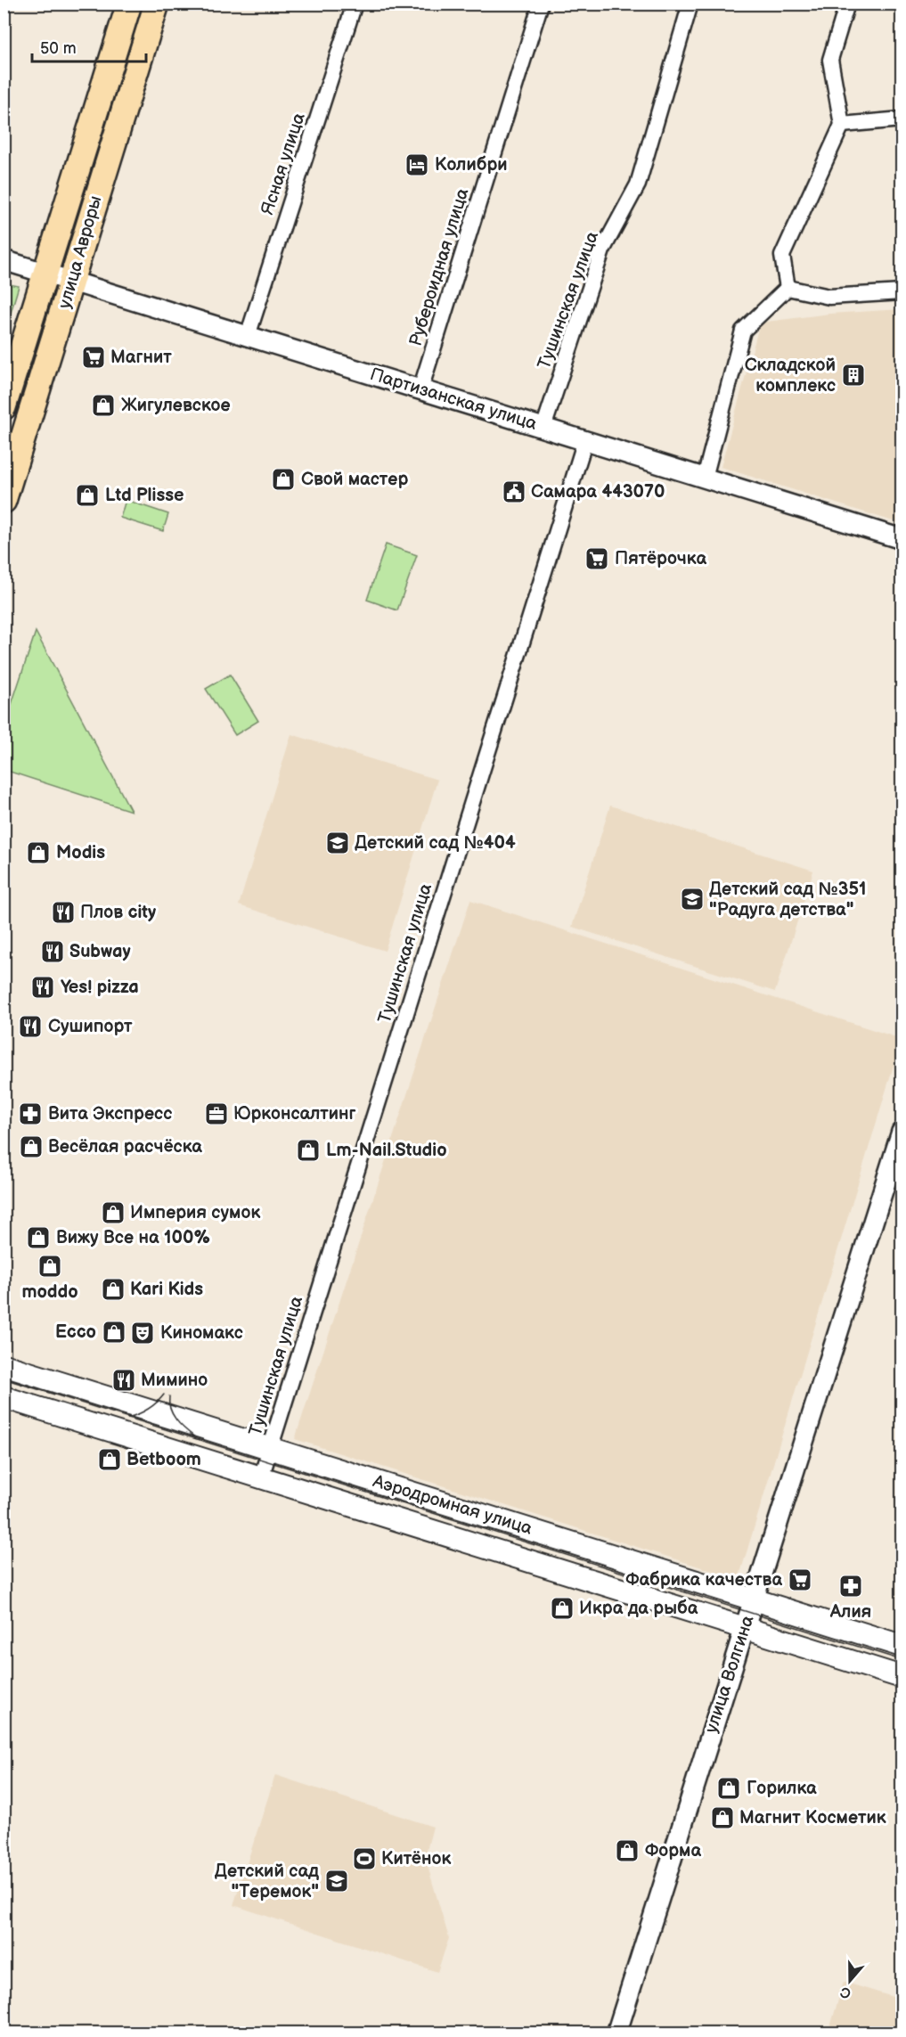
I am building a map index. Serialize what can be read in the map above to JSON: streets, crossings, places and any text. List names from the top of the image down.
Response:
{
  "streets": {
    "main road": ["улица Авроры", "Аэродромная улица"],
    "street": [
      "Ясная улица",
      "Рубероидная улица",
      "Тушинская улица",
      "Партизанская улица",
      "улица Волгина"
    ]
  },
  "crossings": [
    ["Ясная улица", "Партизанская улица"],
    ["улица Авроры", "Партизанская улица"],
    ["Рубероидная улица", "Партизанская улица"],
    ["Тушинская улица", "Партизанская улица"],
    ["Тушинская улица", "Аэродромная улица"],
    ["Аэродромная улица", "улица Волгина"]
  ],
  "places": {
    "hotel": ["Колибри"],
    "supermarket": ["Магнит", "Пятёрочка", "Фабрика качества"],
    "building": ["Складской комплекс"],
    "shop": [
      "Жигулевское",
      "Свой мастер",
      "Ltd Plisse",
      "Modis",
      "Весёлая расчёска",
      "Lm-Nail.Studio",
      "Империя сумок",
      "Вижу Все на 100%",
      "moddo",
      "Kari Kids",
      "Ecco",
      "Betboom",
      "Икра да рыба",
      "Горилка",
      "Магнит Косметик",
      "Форма"
    ],
    "public building": ["Самара 443070"],
    "school or university": ["Детский сад №404", "Детский сад №351 \"Радуга детства\"", "Детский сад \"Теремок\""],
    "restaurant": [
      "Плов city",
      "Subway",
      "Yes! pizza",
      "Сушипорт",
      "Мимино"
    ],
    "pharmacy": ["Вита Экспресс", "Алия"],
    "office": ["Юрконсалтинг"],
    "theatre": ["Киномакс"],
    "sports": ["Китёнок"]
  },
  "scale_bar": "50 m",
  "north": "bottom"
}
